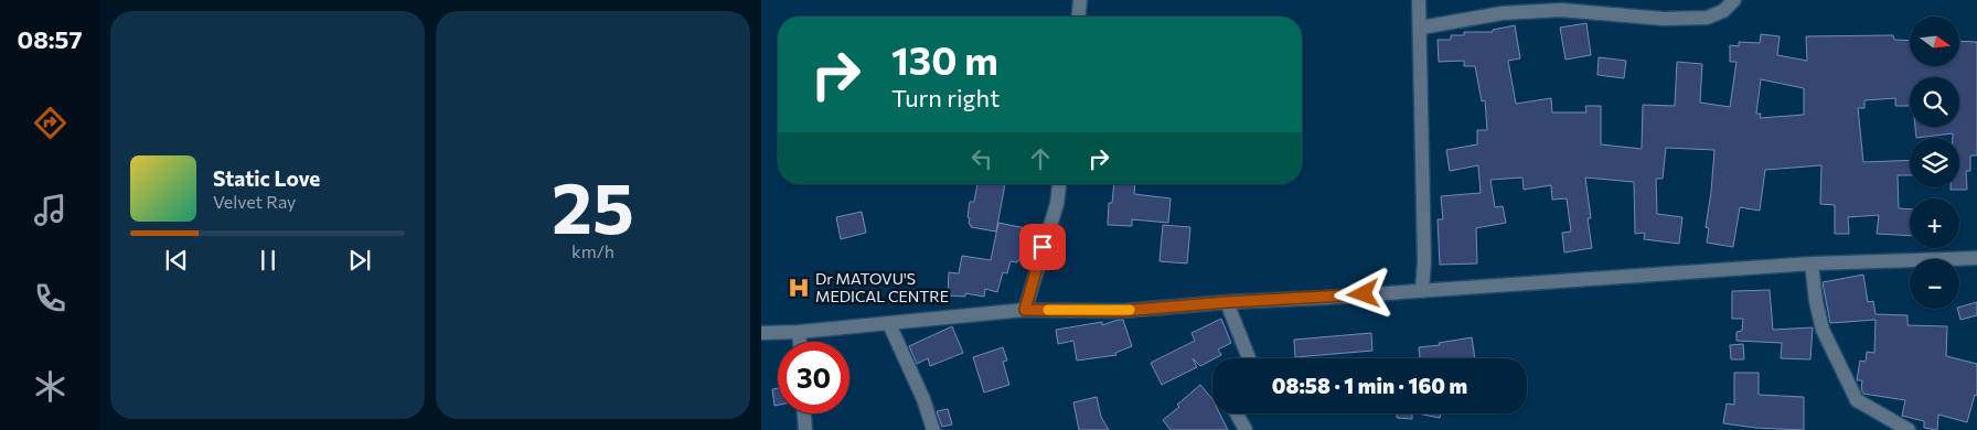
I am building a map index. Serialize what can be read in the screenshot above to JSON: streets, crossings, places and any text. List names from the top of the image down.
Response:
{
  "places": {
    "hospital": ["Dr MATOVU'S MEDICAL CENTRE"]
  },
  "north": "right",
  "page": {
    "tabs": "08:57",
    "tile": ["25", "km/h"],
    "map_buttons": ["+", "−"],
    "turn": ["130 m", "Turn right"],
    "song": ["Static Love", "Velvet Ray"],
    "limit": "30",
    "trip": "08:58 · 1 min · 160 m"
  }
}
